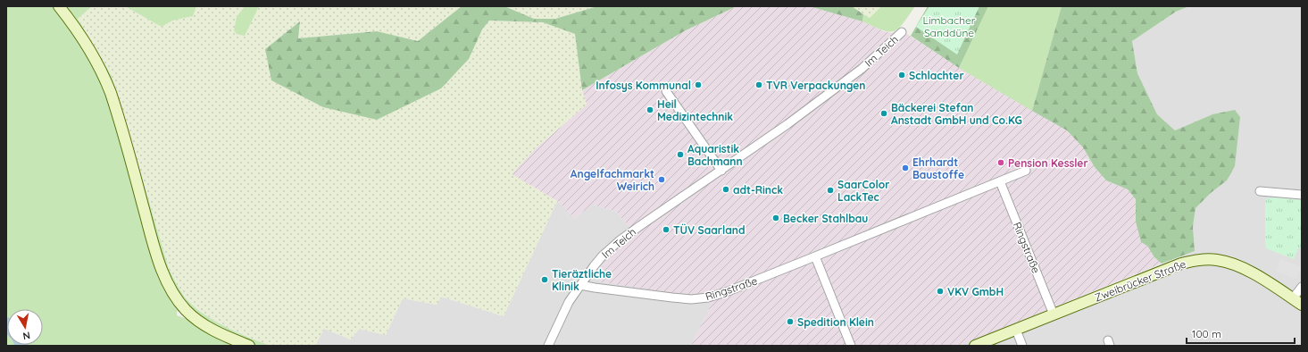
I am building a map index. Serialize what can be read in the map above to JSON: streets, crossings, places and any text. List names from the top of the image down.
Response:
{
  "streets": {
    "street": ["Im Teich", "Ringstraße", "Zweibrücker Straße"]
  },
  "crossings": [
    ["Im Teich", "Ringstraße"],
    ["Ringstraße", "Zweibrücker Straße"]
  ],
  "parks": ["Limbacher Sanddüne"],
  "places": [
    "Schlachter",
    "Infosys Kommunal",
    "TVR Verpackungen",
    "Heil Medizintechnik",
    "Bäckerei Stefan Anstadt GmbH und Co.KG",
    "Aquaristik Bachmann",
    "Pension Kessler",
    "Ehrhardt Baustoffe",
    "Angelfachmarkt Weirich",
    "adt-Rinck",
    "SaarColor LackTec",
    "Becker Stahlbau",
    "TÜV Saarland",
    "Tieräztliche Klinik",
    "VKV GmbH",
    "Spedition Klein"
  ],
  "scale_bar": "100 m",
  "north": "bottom"
}
